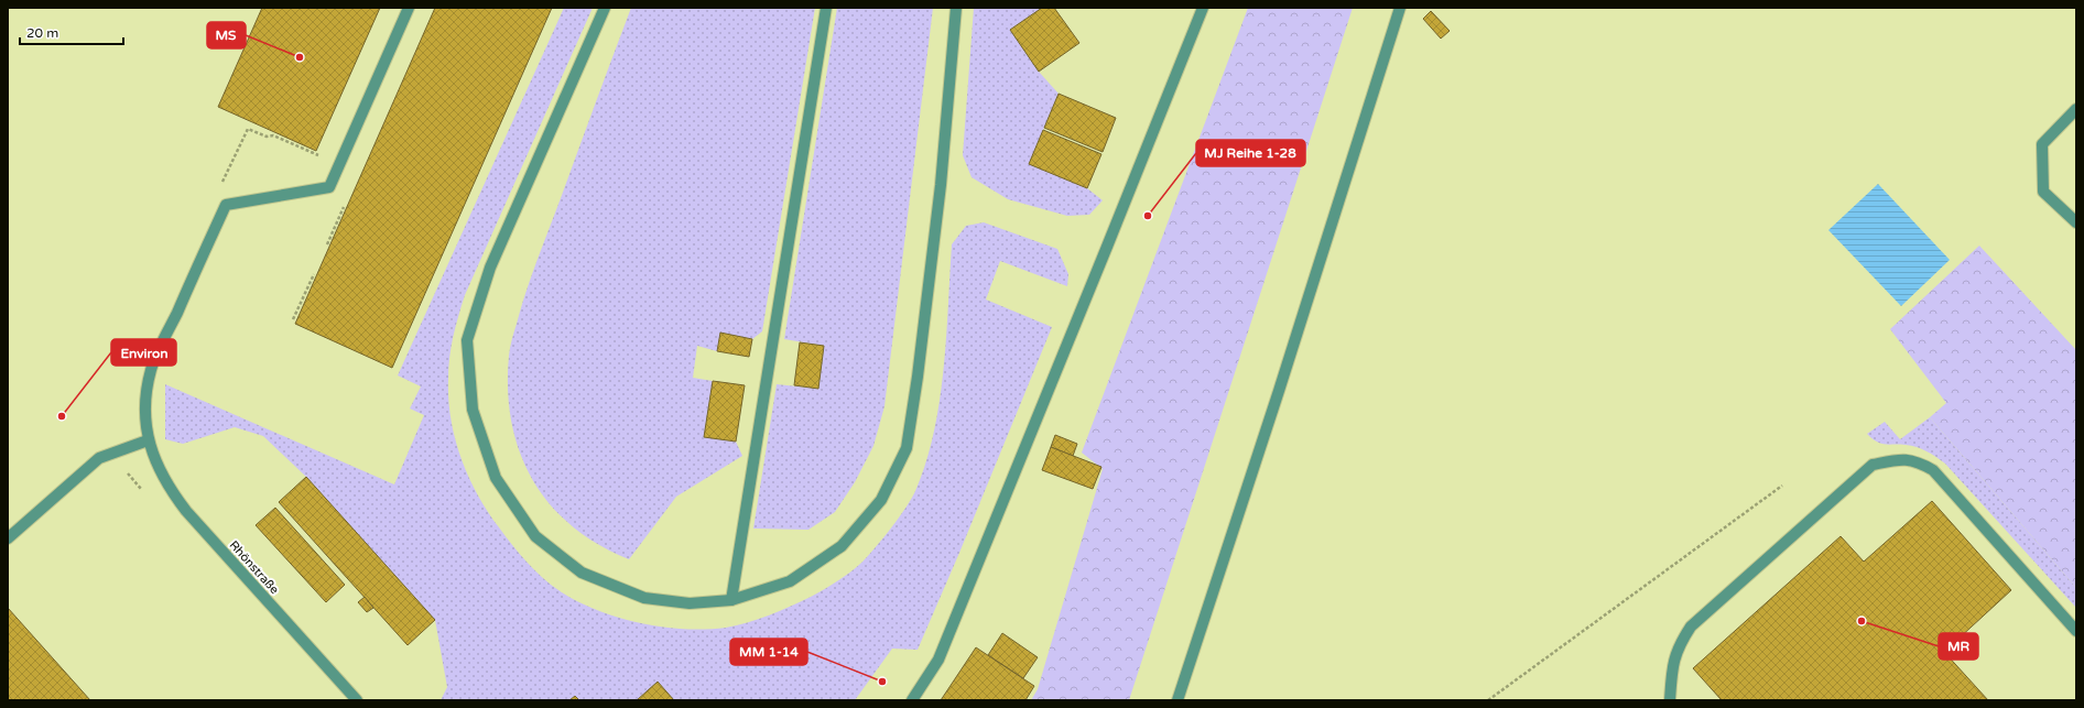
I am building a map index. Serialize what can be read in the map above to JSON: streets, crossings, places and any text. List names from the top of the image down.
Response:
{
  "streets": {
    "lane": ["Rhönstraße"]
  },
  "places": [
    "MS",
    "MJ Reihe 1-28",
    "Environ",
    "MR",
    "MM 1-14"
  ],
  "scale_bar": "20 m"
}
